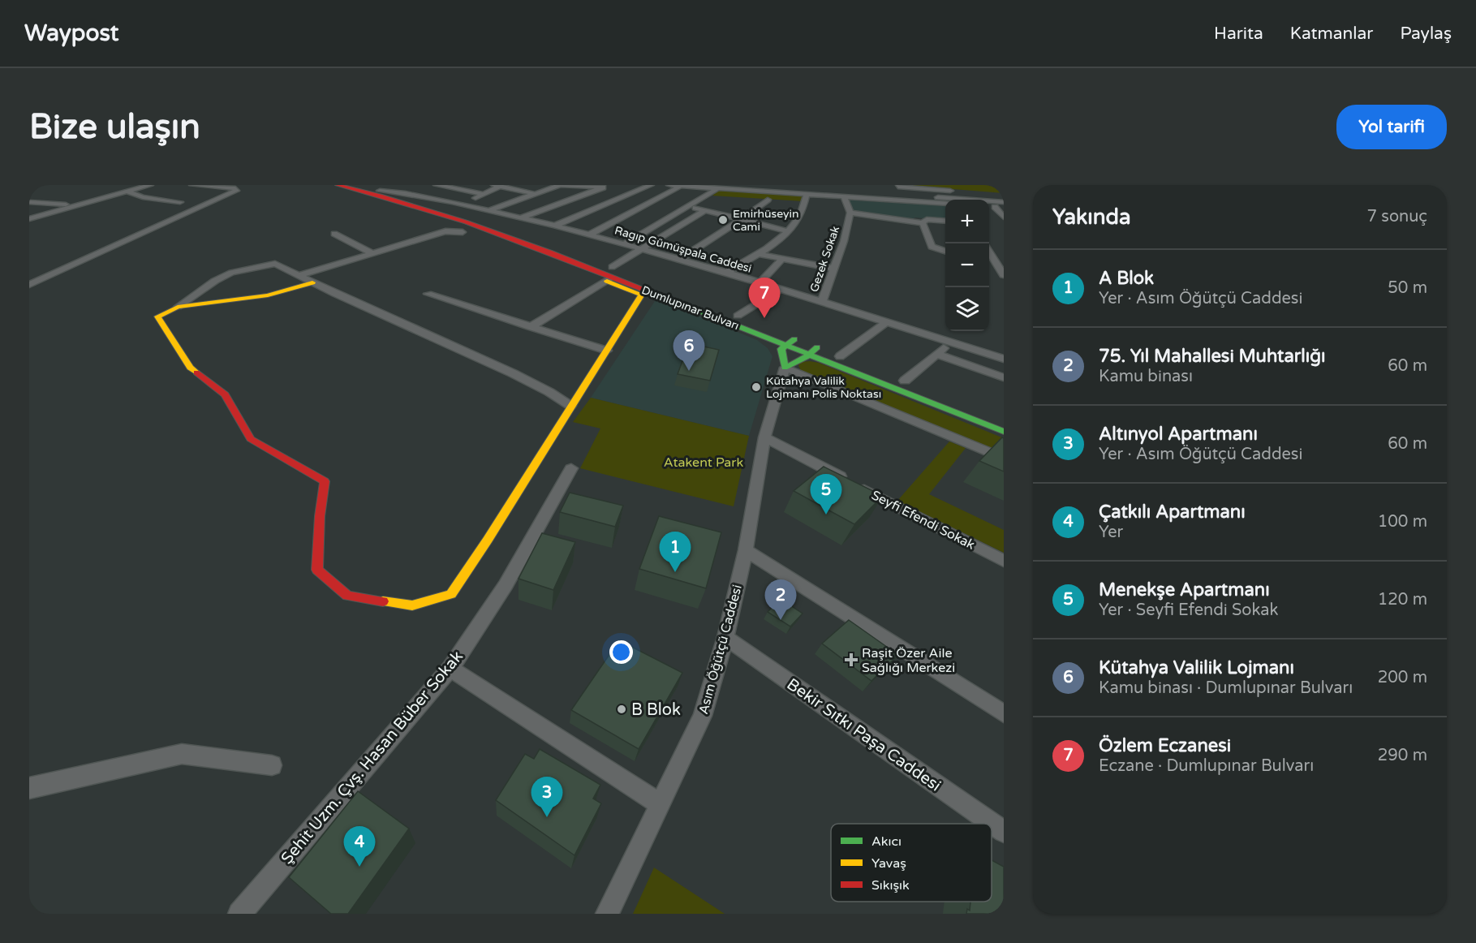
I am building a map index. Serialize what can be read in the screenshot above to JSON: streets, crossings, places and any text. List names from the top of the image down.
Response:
{
  "streets": {
    "main road": ["Dumlupınar Bulvarı"],
    "street": [
      "Ragıp Gümüşpala Caddesi",
      "Gezek Sokak",
      "Seyfi Efendi Sokak",
      "Asım Öğütçü Caddesi",
      "Bekir Sıtkı Paşa Caddesi",
      "Şehit Uzm. Çvş. Hasan Büber Sokak"
    ]
  },
  "crossings": [
    ["Ragıp Gümüşpala Caddesi", "Gezek Sokak"],
    ["Ragıp Gümüşpala Caddesi", "Dumlupınar Bulvarı"],
    ["Seyfi Efendi Sokak", "Asım Öğütçü Caddesi"],
    ["Asım Öğütçü Caddesi", "Bekir Sıtkı Paşa Caddesi"]
  ],
  "parks": ["Atakent Park"],
  "places": {
    "other": ["Emirhüseyin Cami", "Kütahya Valilik Lojmanı Polis Noktası", "B Blok"],
    "health": ["Raşit Özer Aile Sağlığı Merkezi"]
  },
  "legend": ["Akıcı", "Yavaş", "Sıkışık"],
  "page": {
    "header": "Waypost",
    "nav": ["Harita", "Katmanlar", "Paylaş"],
    "buttons": "Yol tarifi",
    "title": "Bize ulaşın",
    "heading": ["Yakında", "7 sonuç"],
    "map_buttons": ["+", "−"],
    "list": [
      {
        "mark": "1",
        "name": "A Blok",
        "note": "Yer · Asım Öğütçü Caddesi",
        "value": "50 m"
      },
      {
        "mark": "2",
        "name": "75. Yıl Mahallesi Muhtarlığı",
        "note": "Kamu binası",
        "value": "60 m"
      },
      {
        "mark": "3",
        "name": "Altınyol Apartmanı",
        "note": "Yer · Asım Öğütçü Caddesi",
        "value": "60 m"
      },
      {
        "mark": "4",
        "name": "Çatkılı Apartmanı",
        "note": "Yer",
        "value": "100 m"
      },
      {
        "mark": "5",
        "name": "Menekşe Apartmanı",
        "note": "Yer · Seyfi Efendi Sokak",
        "value": "120 m"
      },
      {
        "mark": "6",
        "name": "Kütahya Valilik Lojmanı",
        "note": "Kamu binası · Dumlupınar Bulvarı",
        "value": "200 m"
      },
      {
        "mark": "7",
        "name": "Özlem Eczanesi",
        "note": "Eczane · Dumlupınar Bulvarı",
        "value": "290 m"
      }
    ],
    "pins": [
      "7",
      "6",
      "5",
      "1",
      "2",
      "3",
      "4"
    ]
  }
}
